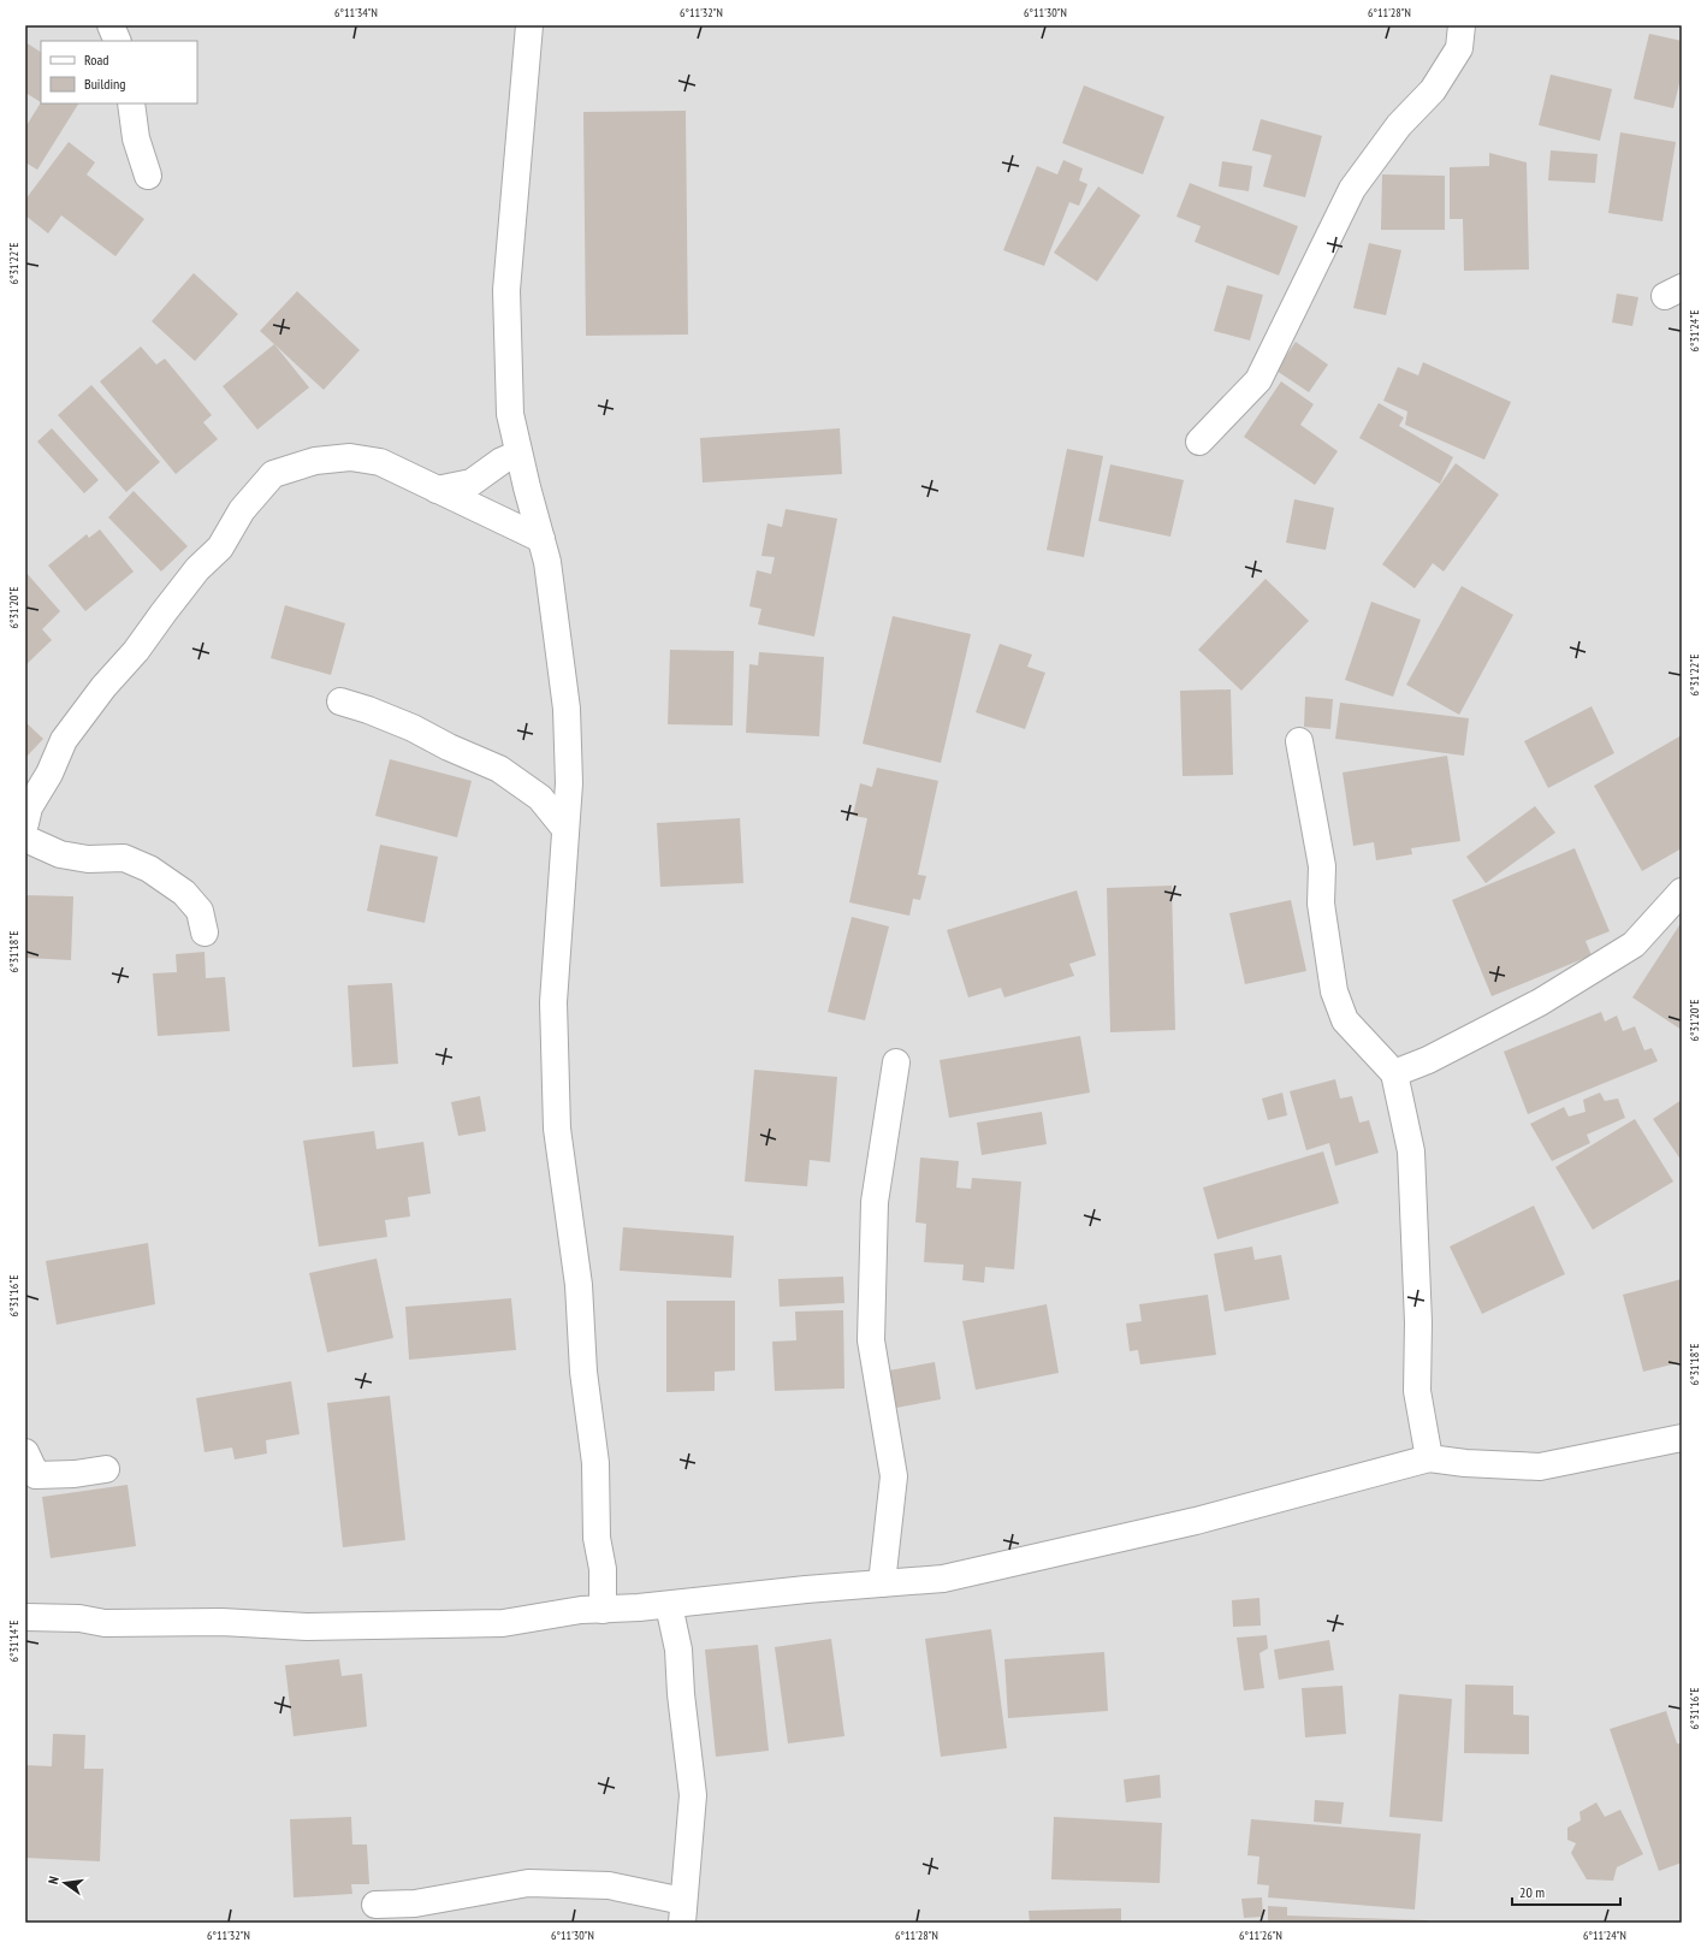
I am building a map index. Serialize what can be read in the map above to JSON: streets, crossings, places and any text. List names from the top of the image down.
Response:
{
  "legend": ["Road", "Building"],
  "scale_bar": "20 m",
  "north": "left",
  "coordinates": [
    "6°11'34\"N",
    "6°11'32\"N",
    "6°11'30\"N",
    "6°11'28\"N",
    "6°31'22\"E",
    "6°31'24\"E",
    "6°31'20\"E",
    "6°31'18\"E",
    "6°31'16\"E",
    "6°31'14\"E",
    "6°11'26\"N",
    "6°11'24\"N"
  ]
}
